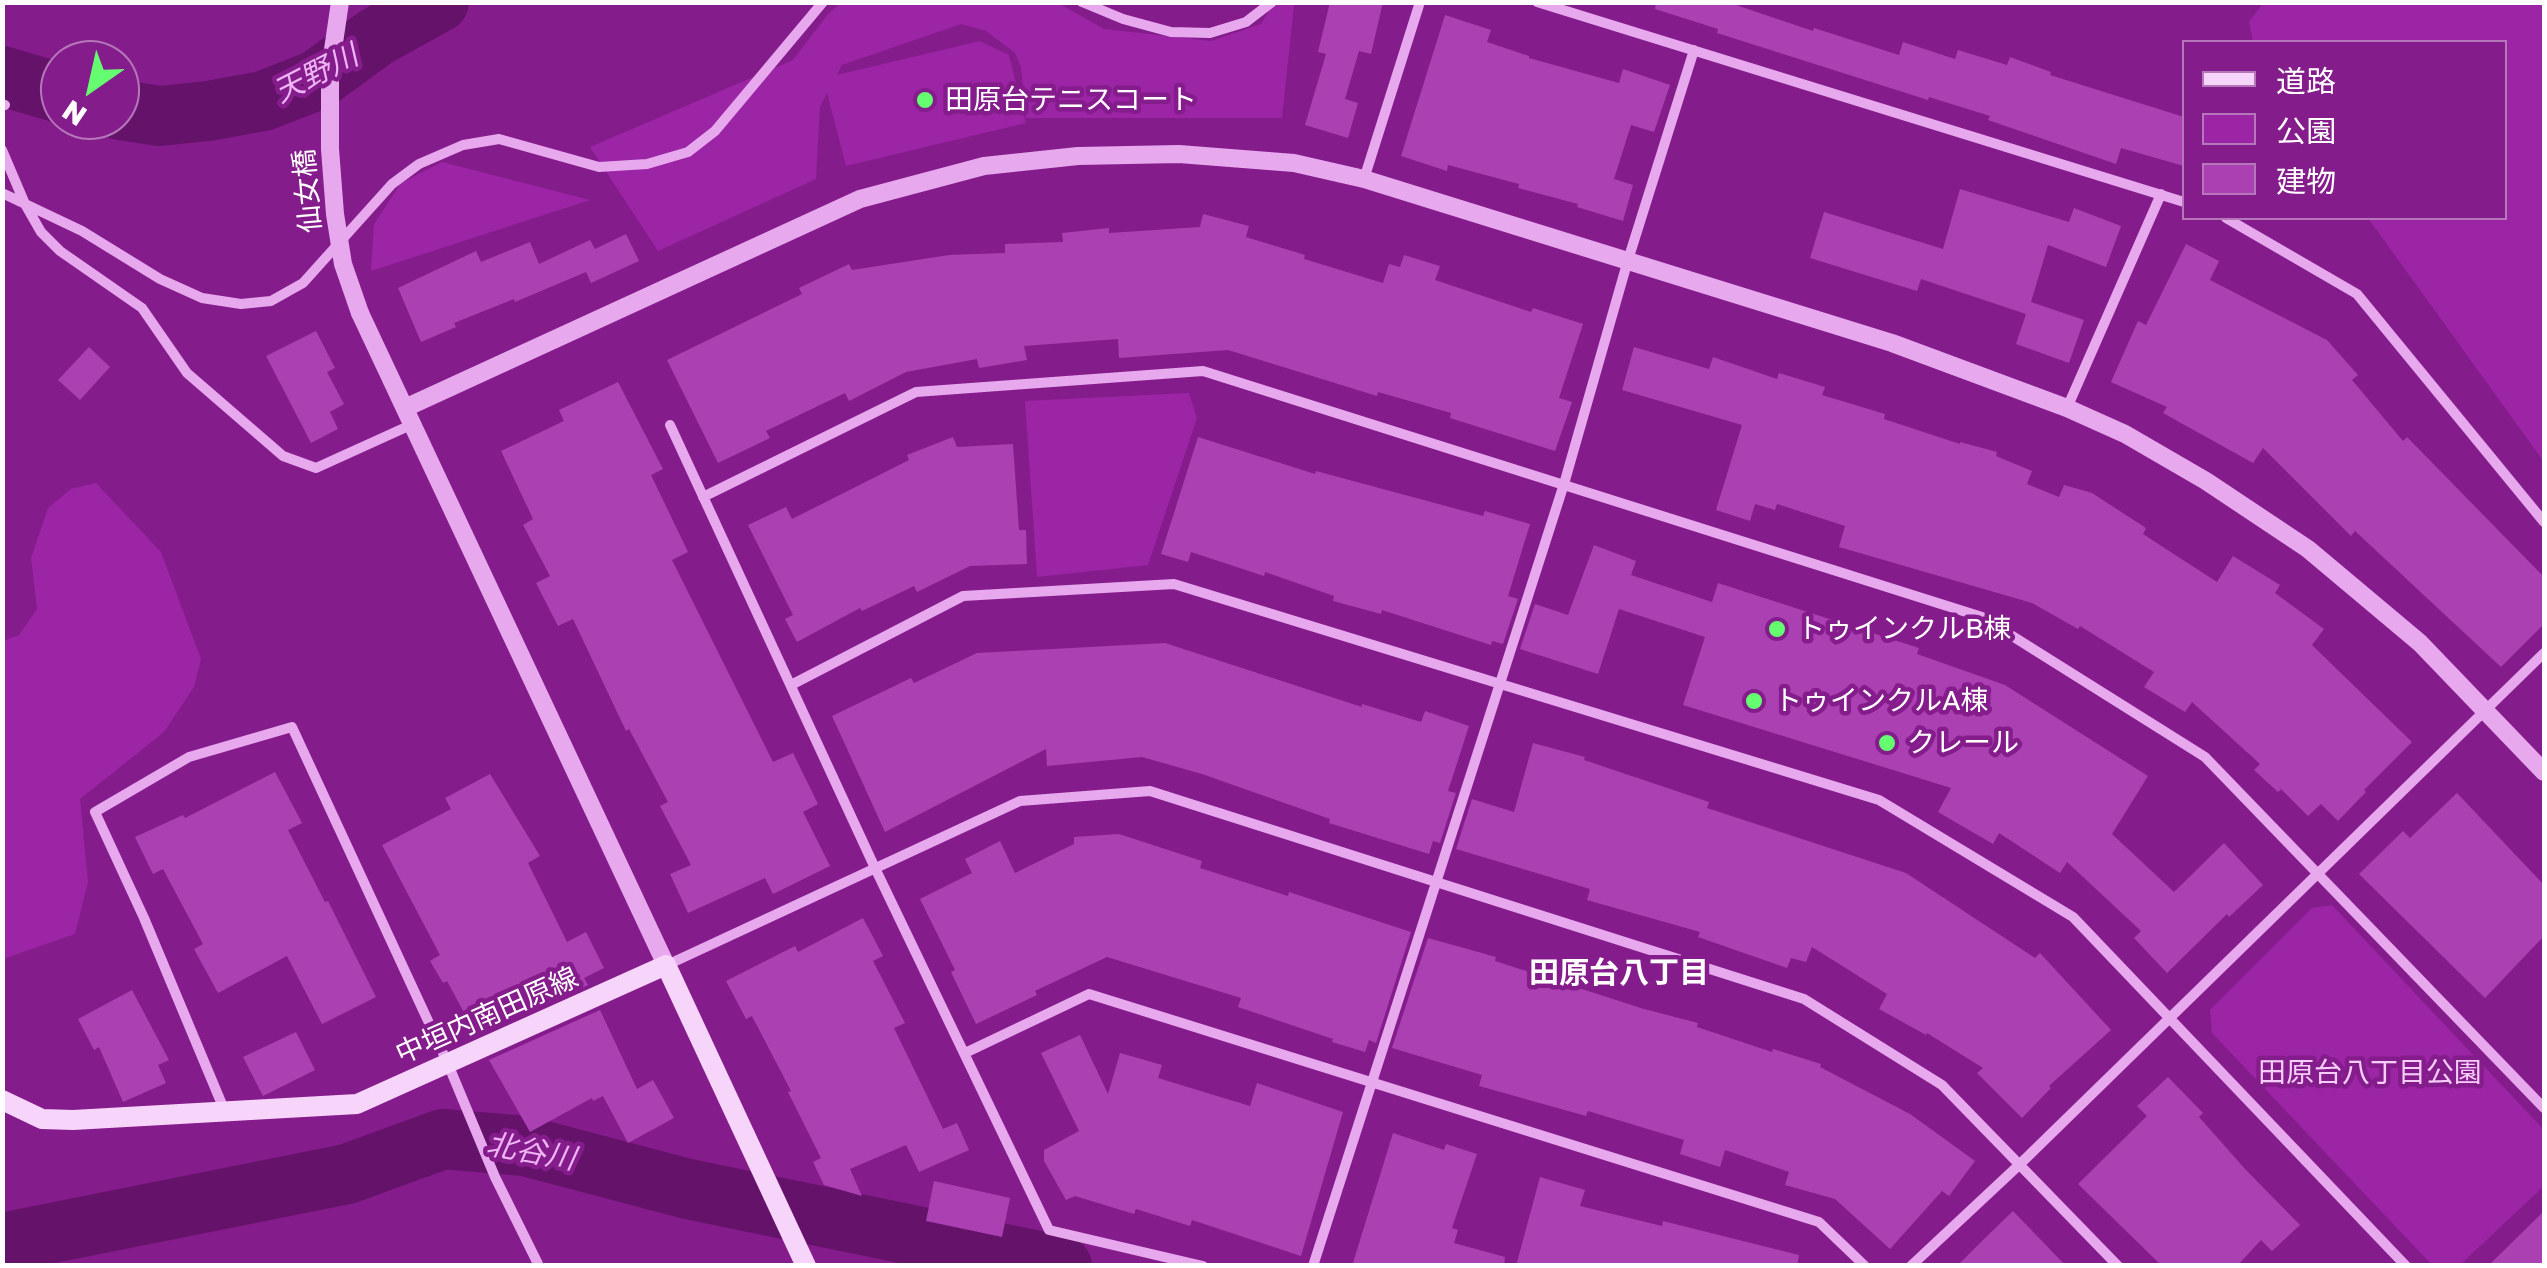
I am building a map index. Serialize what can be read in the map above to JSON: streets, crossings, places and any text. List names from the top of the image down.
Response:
{
  "streets": {
    "main road": ["中垣内南田原線"],
    "street": ["仙女橋"]
  },
  "crossings": [
    ["仙女橋", "中垣内南田原線"]
  ],
  "districts": ["田原台八丁目"],
  "water": ["天野川", "北谷川"],
  "parks": ["田原台八丁目公園"],
  "places": [
    "田原台テニスコート",
    "トゥインクルB棟",
    "トゥインクルA棟",
    "クレール"
  ],
  "legend": ["道路", "公園", "建物"],
  "north": "bottom left"
}
